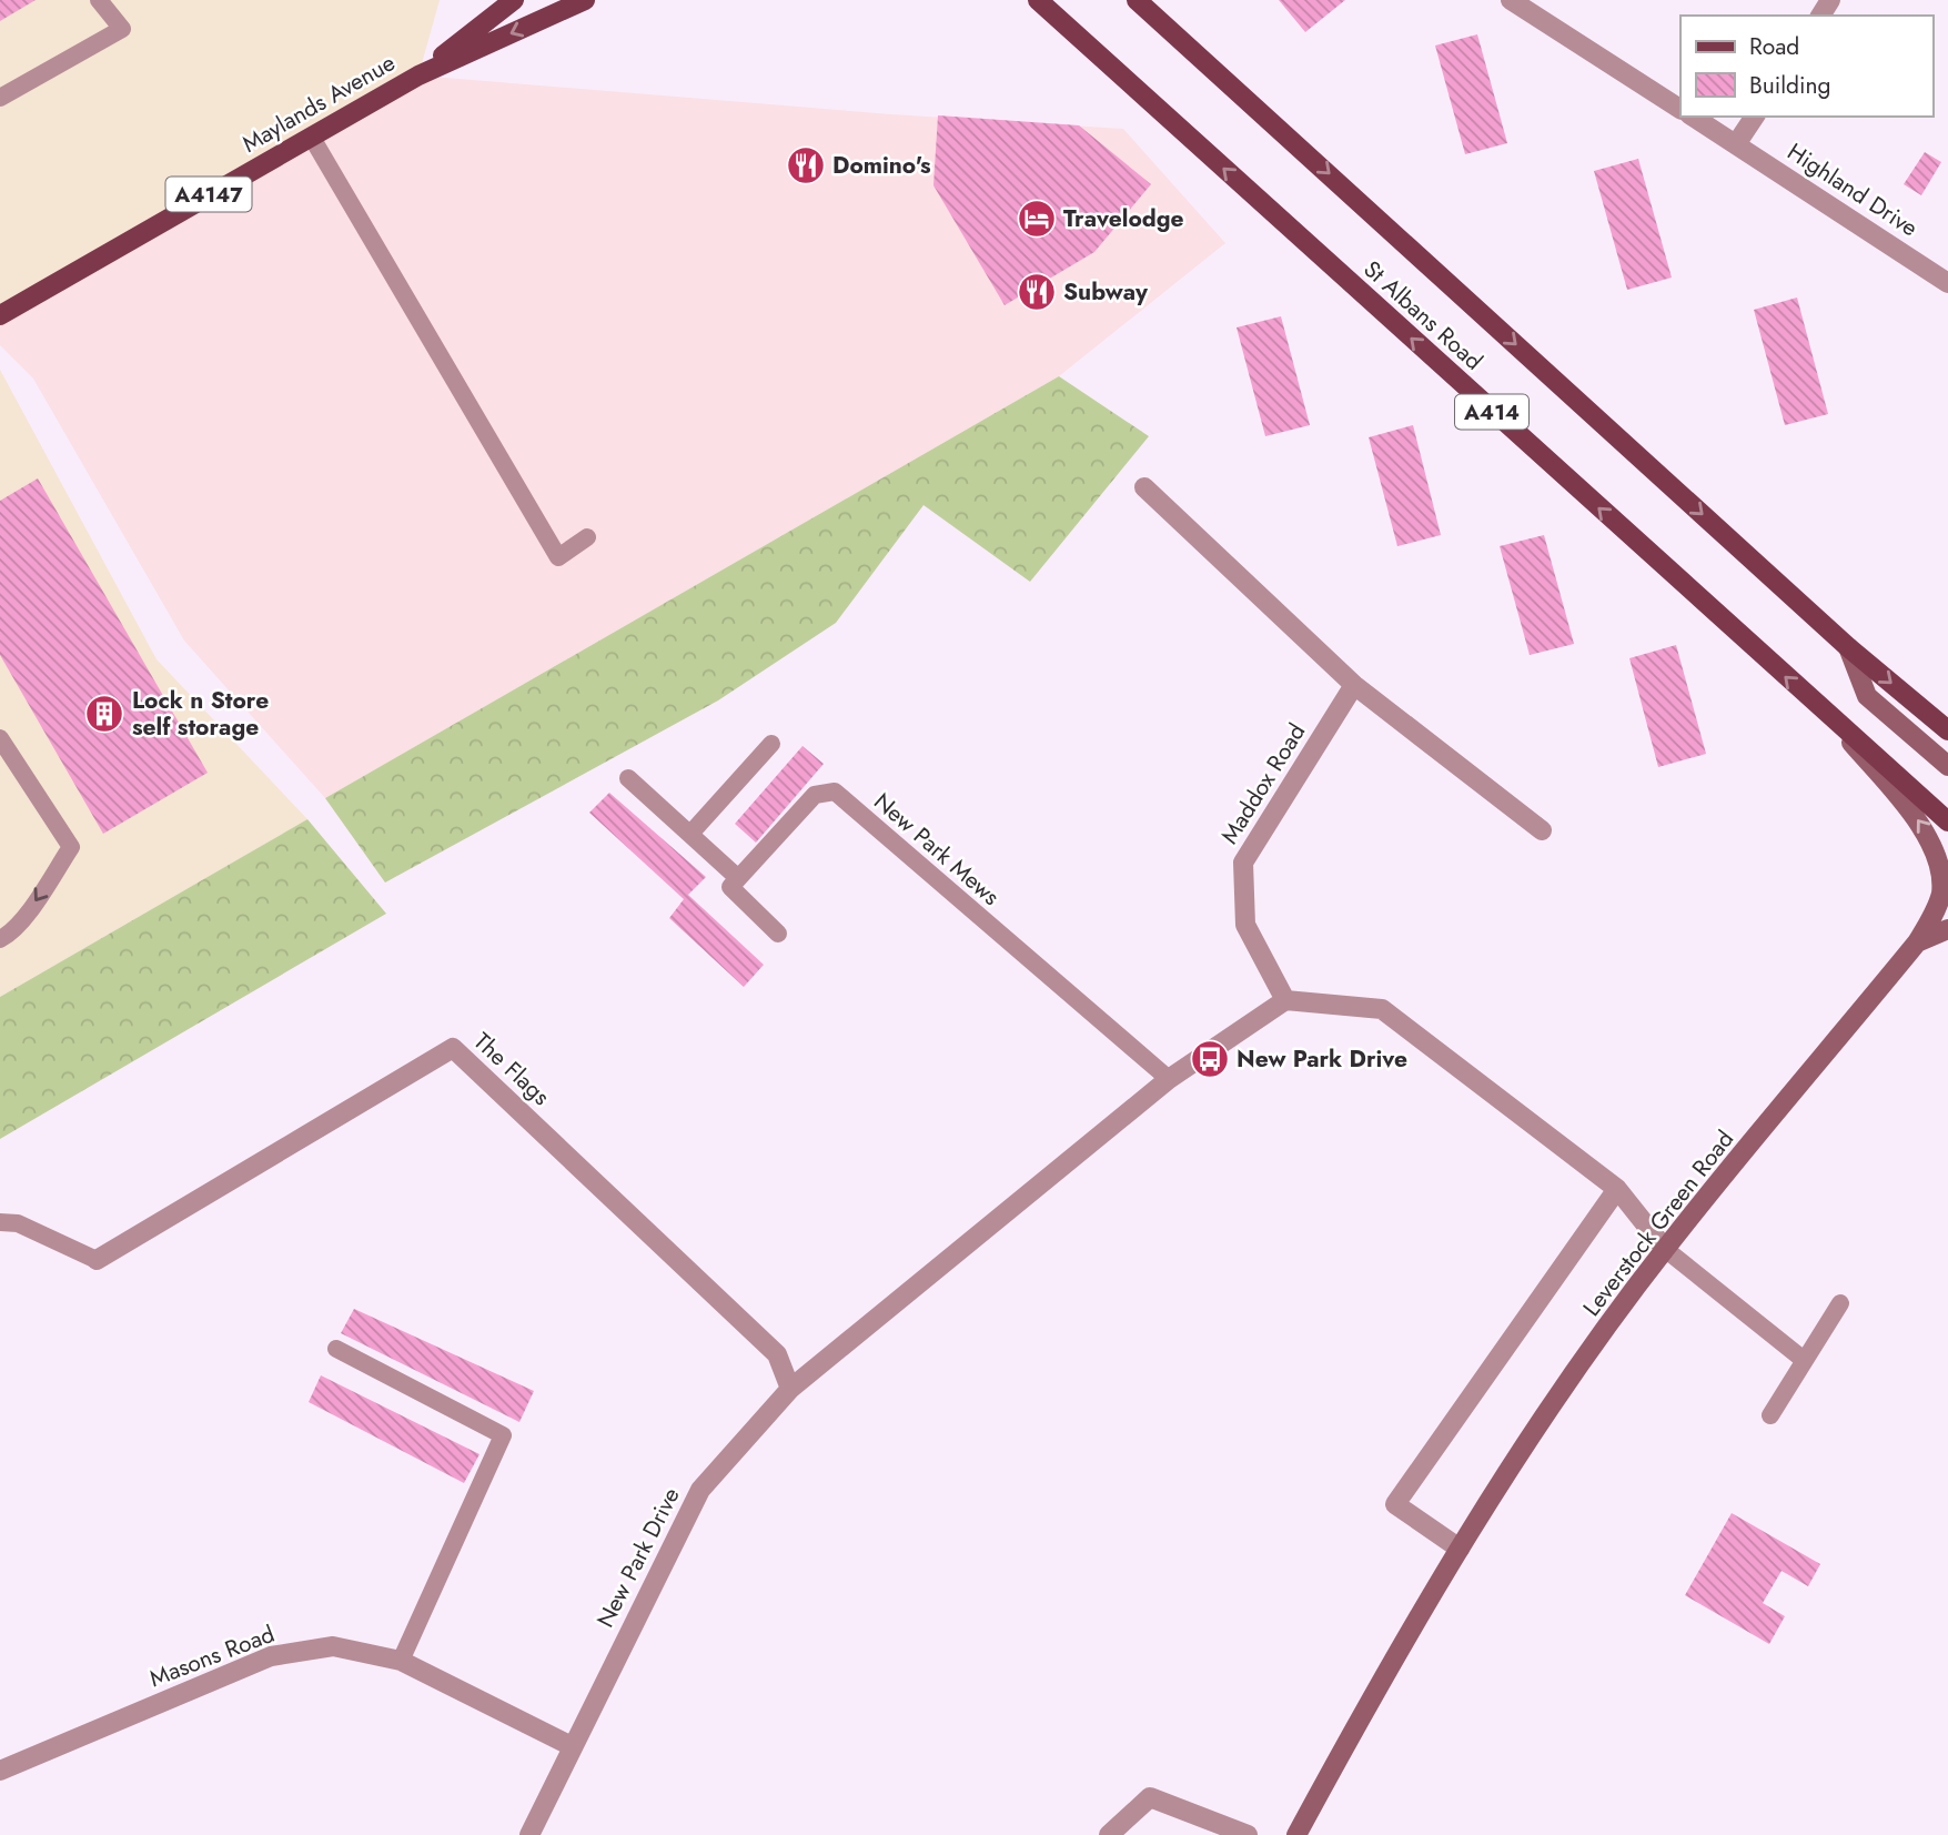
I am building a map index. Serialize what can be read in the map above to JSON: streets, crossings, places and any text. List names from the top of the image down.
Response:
{
  "streets": {
    "main road": [
      "Maylands Avenue",
      "A4147",
      "St Albans Road",
      "A414"
    ],
    "street": [
      "Highland Drive",
      "Maddox Road",
      "The Flags",
      "Leverstock Green Road",
      "New Park Drive",
      "Masons Road"
    ],
    "lane": ["New Park Mews"]
  },
  "crossings": [
    ["St Albans Road", "Leverstock Green Road"],
    ["Maddox Road", "New Park Drive"],
    ["New Park Mews", "New Park Drive"],
    ["The Flags", "New Park Drive"],
    ["New Park Drive", "Masons Road"]
  ],
  "places": {
    "restaurant": ["Domino's", "Subway"],
    "hotel": ["Travelodge"],
    "building": ["Lock n Store self storage"],
    "bus stop": ["New Park Drive"]
  },
  "legend": ["Road", "Building"]
}
